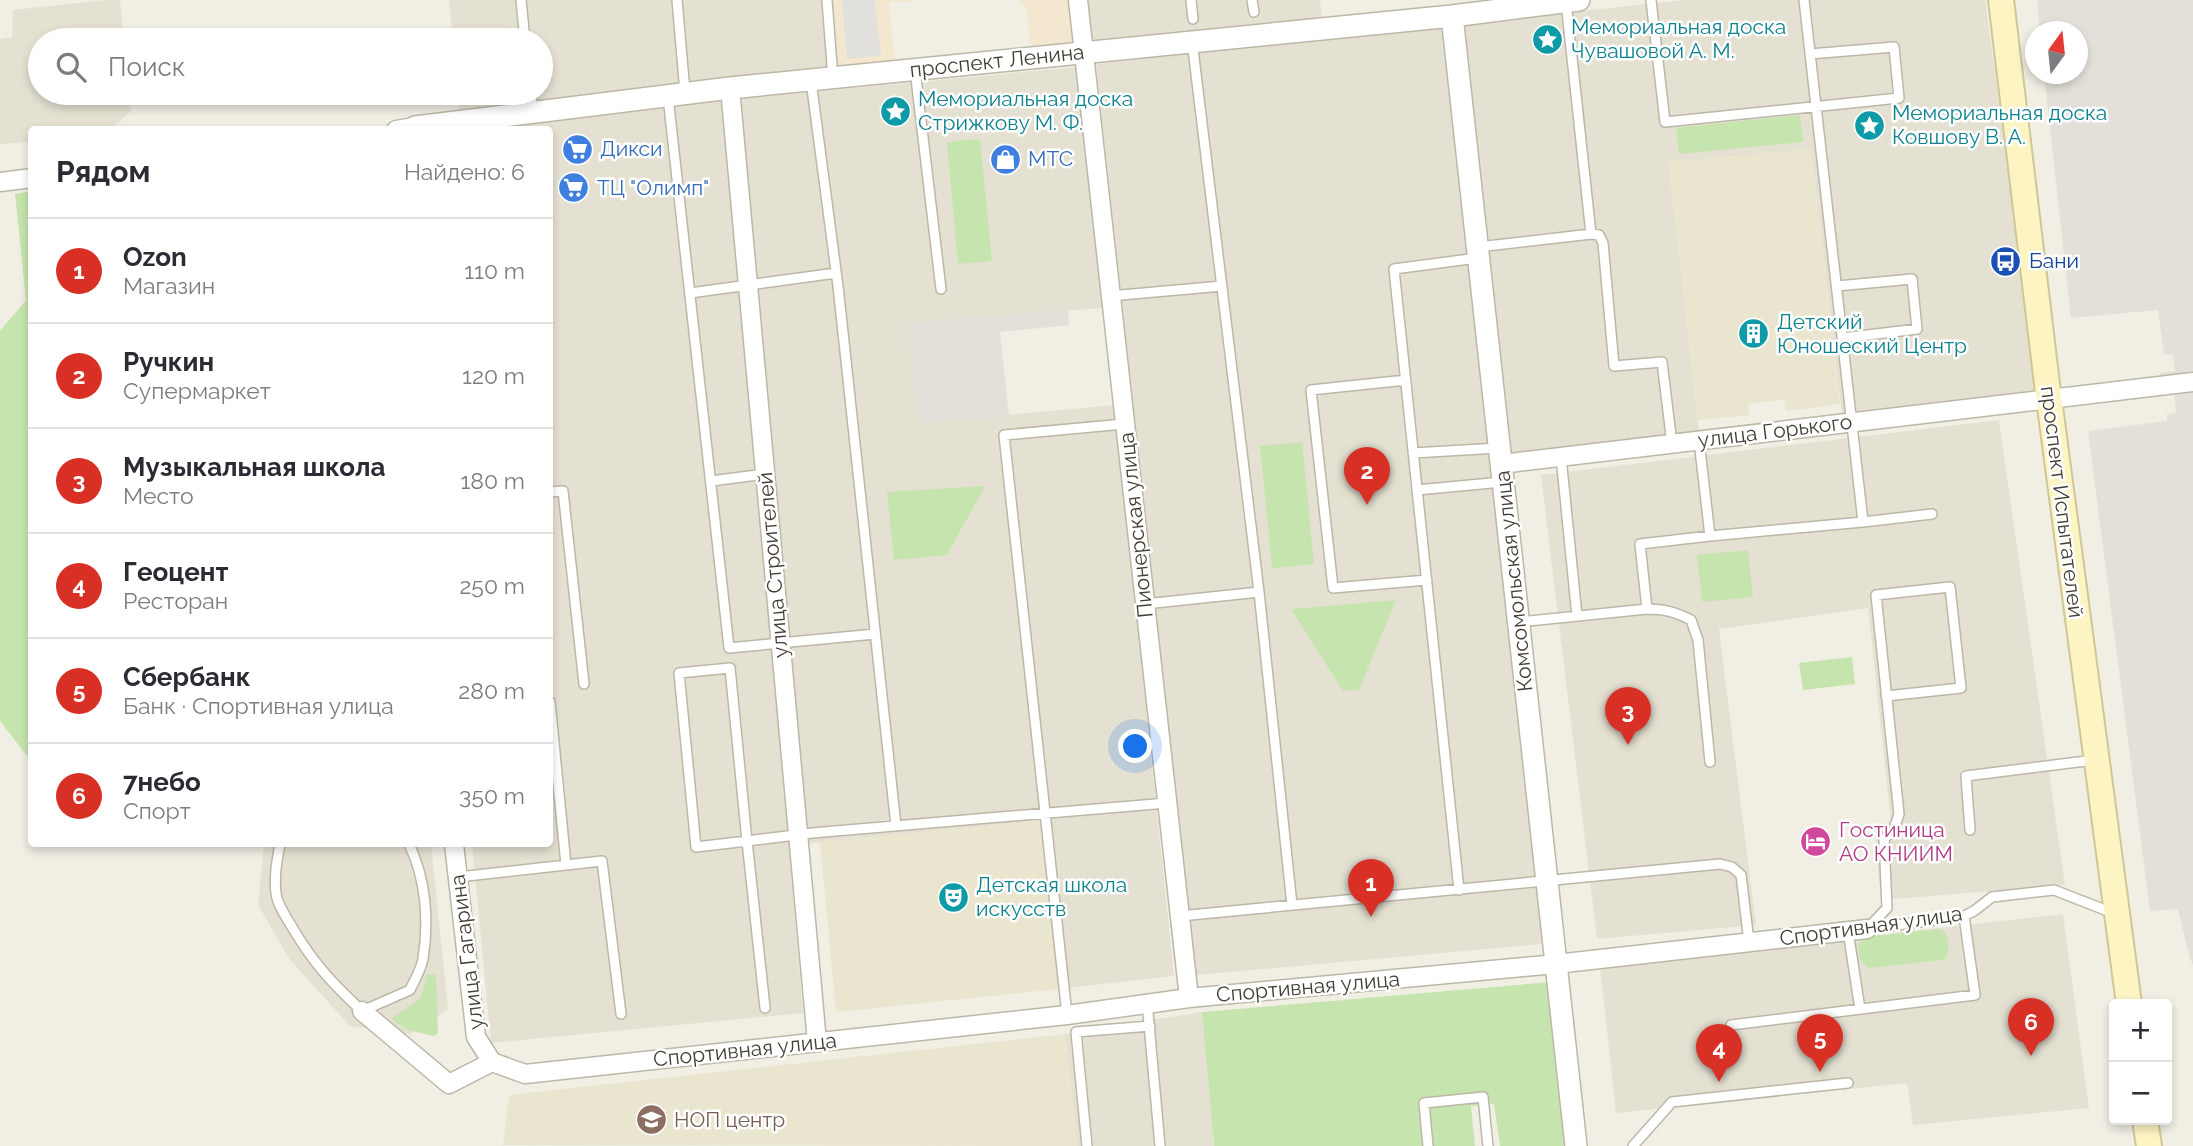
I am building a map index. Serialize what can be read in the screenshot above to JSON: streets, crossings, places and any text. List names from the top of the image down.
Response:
{
  "streets": {
    "main road": ["проспект Испытателей"],
    "street": [
      "проспект Ленина",
      "улица Горького",
      "Пионерская улица",
      "улица Строителей",
      "Комсомольская улица",
      "Спортивная улица",
      "улица Гагарина"
    ]
  },
  "crossings": [
    ["проспект Ленина", "Пионерская улица"],
    ["проспект Ленина", "улица Строителей"],
    ["проспект Ленина", "Комсомольская улица"],
    ["улица Горького", "проспект Испытателей"],
    ["улица Горького", "Комсомольская улица"],
    ["проспект Испытателей", "Спортивная улица"],
    ["Пионерская улица", "Спортивная улица"],
    ["улица Строителей", "Спортивная улица"],
    ["Комсомольская улица", "Спортивная улица"],
    ["Спортивная улица", "улица Гагарина"]
  ],
  "places": {
    "place": ["Мемориальная доска Чувашовой А. М.", "Мемориальная доска Стрижкову М. Ф.", "Мемориальная доска Ковшову В. А."],
    "supermarket": ["Дикси", "ТЦ \"Олимп\""],
    "shop": ["МТС"],
    "bus stop": ["Бани"],
    "building": ["Детский Юношеский Центр"],
    "hotel": ["Гостиница АО КНИИМ"],
    "theatre": ["Детская школа искусств"],
    "school or university": ["НОП центр"]
  },
  "north": "top",
  "page": {
    "search": "Поиск",
    "heading": ["Рядом", "Найдено: 6"],
    "list": [
      {
        "mark": "1",
        "name": "Ozon",
        "note": "Магазин",
        "value": "110 m"
      },
      {
        "mark": "2",
        "name": "Ручкин",
        "note": "Супермаркет",
        "value": "120 m"
      },
      {
        "mark": "3",
        "name": "Музыкальная школа",
        "note": "Место",
        "value": "180 m"
      },
      {
        "mark": "4",
        "name": "Геоцент",
        "note": "Ресторан",
        "value": "250 m"
      },
      {
        "mark": "5",
        "name": "Сбербанк",
        "note": "Банк · Спортивная улица",
        "value": "280 m"
      },
      {
        "mark": "6",
        "name": "7небо",
        "note": "Спорт",
        "value": "350 m"
      }
    ],
    "pins": [
      "2",
      "3",
      "1",
      "6",
      "5",
      "4"
    ],
    "map_buttons": ["+", "−"]
  }
}
